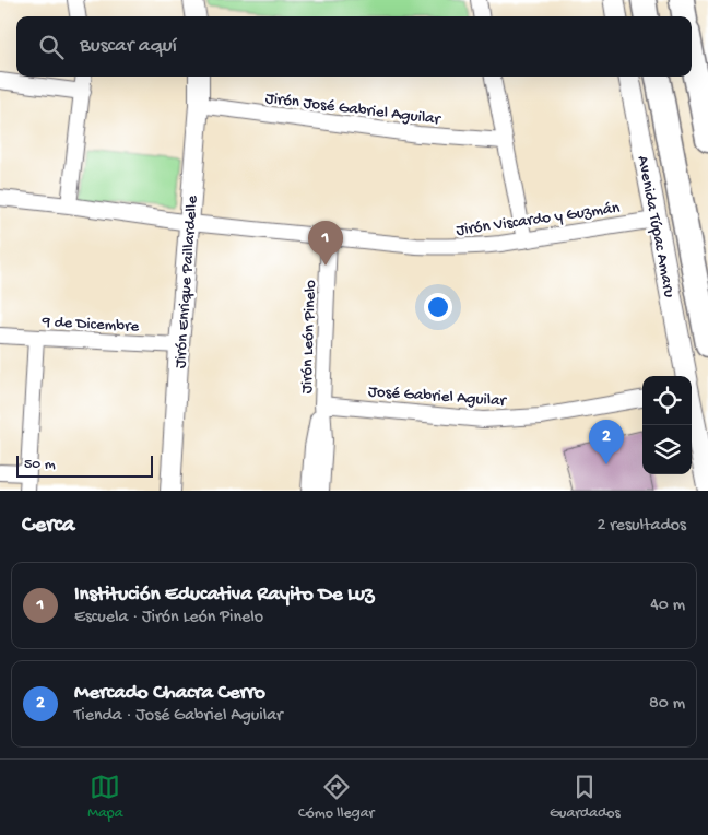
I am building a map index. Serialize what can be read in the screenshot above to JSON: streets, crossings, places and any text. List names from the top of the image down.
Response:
{
  "streets": {
    "highway": ["Avenida Túpac Amaru"],
    "street": [
      "Jirón José Gabriel Aguilar",
      "Jirón Viscardo y Guzmán",
      "Jirón Enrique Paillardelle",
      "9 de Dicembre",
      "Jirón León Pinelo",
      "José Gabriel Aguilar"
    ]
  },
  "crossings": [
    ["Jirón José Gabriel Aguilar", "Jirón Enrique Paillardelle"],
    ["Jirón Viscardo y Guzmán", "Avenida Túpac Amaru"],
    ["Jirón Viscardo y Guzmán", "Jirón Enrique Paillardelle"],
    ["Jirón Viscardo y Guzmán", "Jirón León Pinelo"],
    ["Jirón Enrique Paillardelle", "9 de Dicembre"],
    ["Jirón León Pinelo", "José Gabriel Aguilar"]
  ],
  "scale_bar": "50 m",
  "page": {
    "search": "Buscar aquí",
    "pins": ["1", "2"],
    "scale": "50 m",
    "heading": ["Cerca", "2 resultados"],
    "list": [
      {
        "mark": "1",
        "name": "Institución Educativa Rayito De Luz",
        "note": "Escuela · Jirón León Pinelo",
        "value": "40 m"
      },
      {
        "mark": "2",
        "name": "Mercado Chacra Cerro",
        "note": "Tienda · José Gabriel Aguilar",
        "value": "80 m"
      }
    ],
    "nav": ["Mapa", "Cómo llegar", "Guardados"]
  }
}
